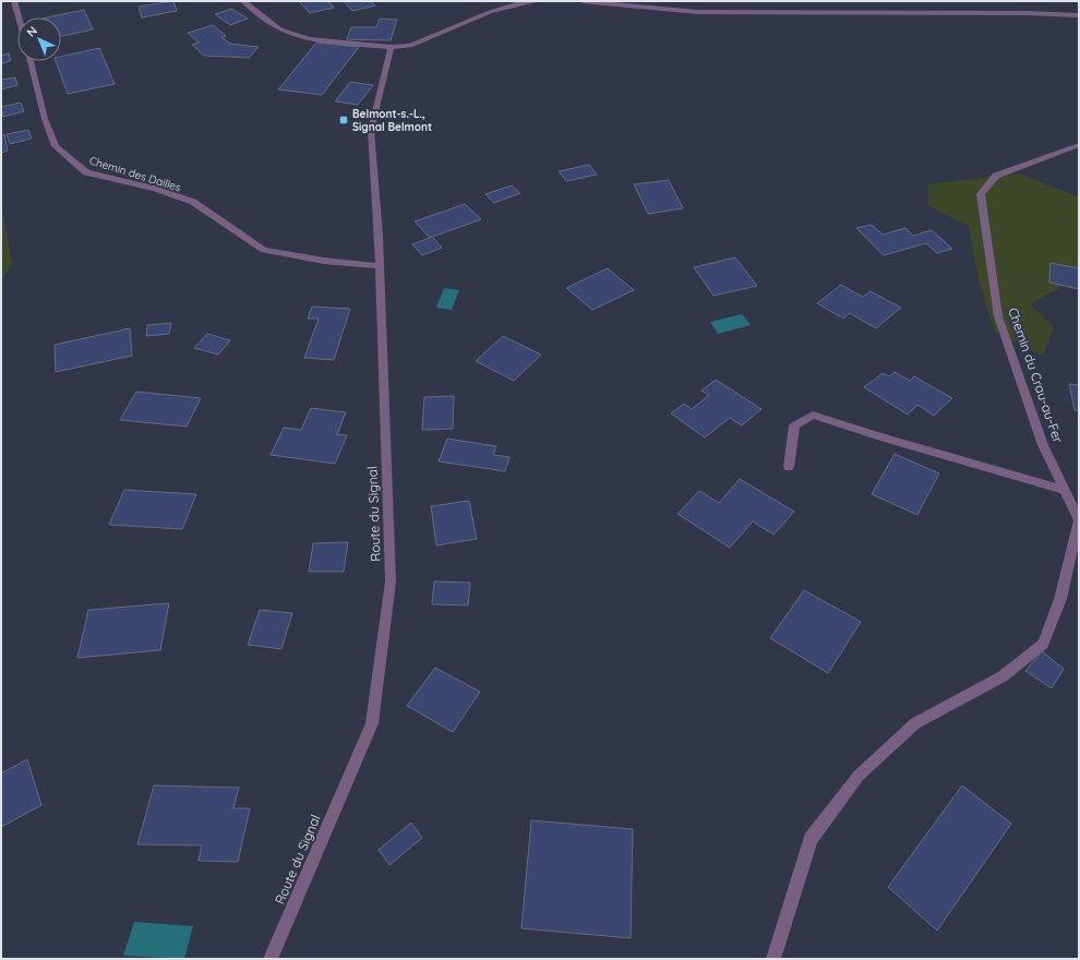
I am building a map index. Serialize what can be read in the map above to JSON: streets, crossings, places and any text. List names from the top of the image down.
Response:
{
  "streets": {
    "street": ["Chemin des Dailles", "Chemin du Crau-au-Fer", "Route du Signal"]
  },
  "crossings": [
    ["Chemin des Dailles", "Route du Signal"]
  ],
  "places": {
    "transit": ["Belmont-s.-L., Signal Belmont"]
  },
  "north": "top left"
}
